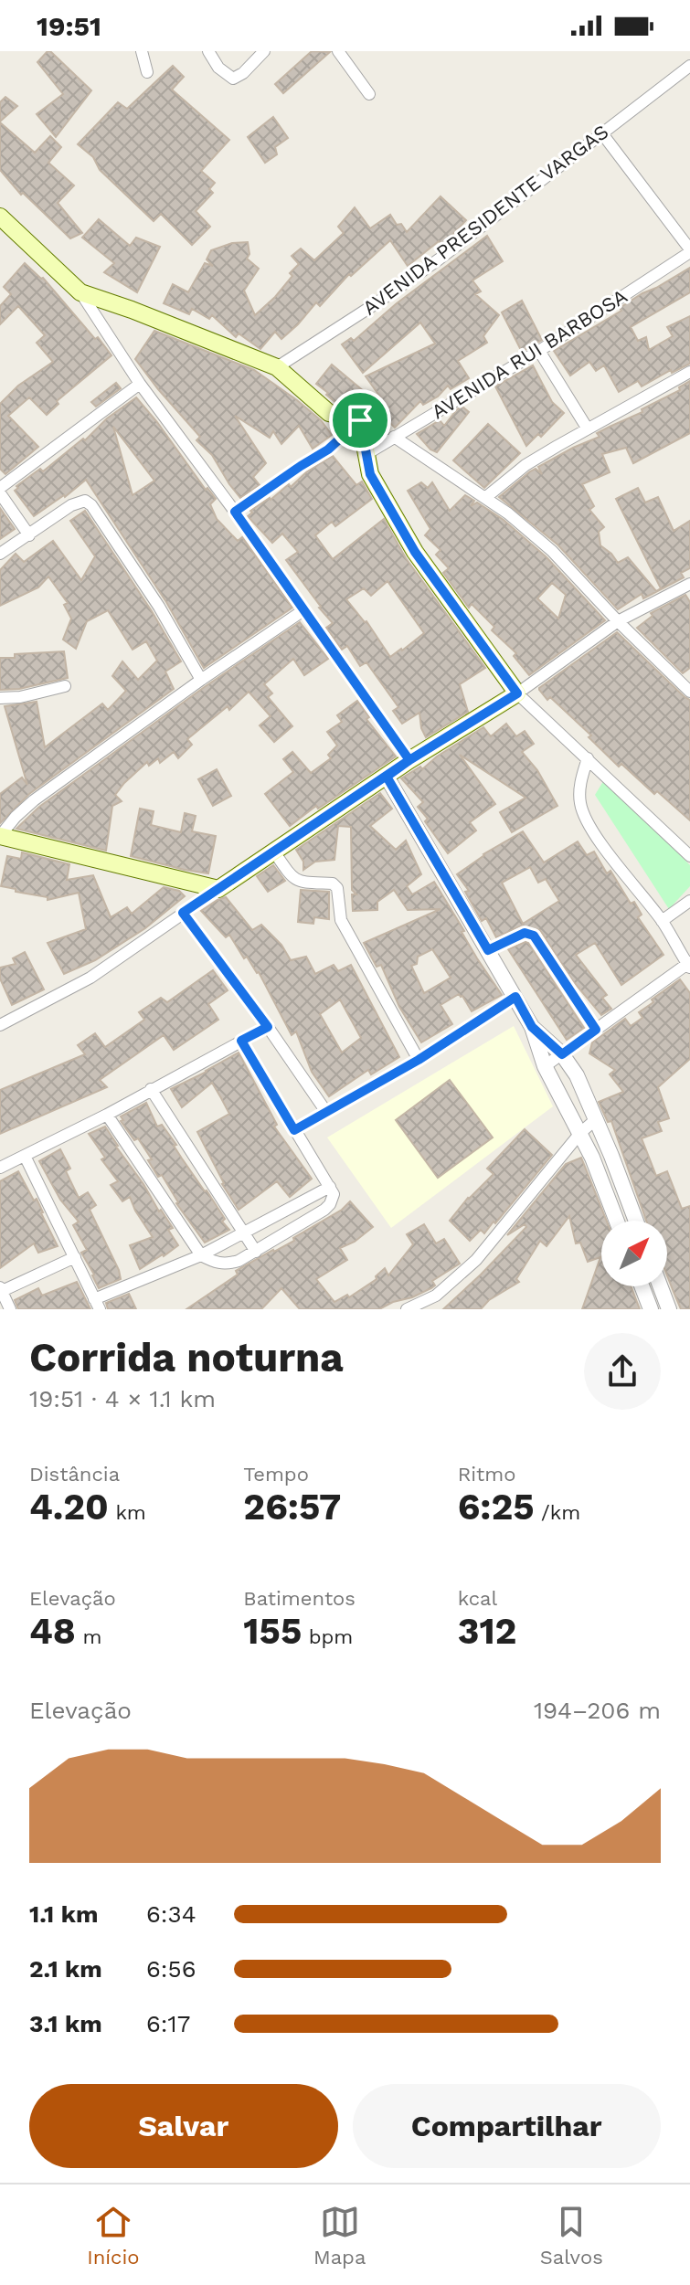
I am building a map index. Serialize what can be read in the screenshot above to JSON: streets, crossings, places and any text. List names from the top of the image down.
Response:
{
  "streets": {
    "street": ["AVENIDA PRESIDENTE VARGAS", "AVENIDA RUI BARBOSA"]
  },
  "north": "top right",
  "page": {
    "status": "19:51",
    "heading": ["Corrida noturna", "19:51 · 4 × 1.1 km"],
    "stats": [
      ["Distância", "4.20 km"],
      ["Tempo", "26:57"],
      ["Ritmo", "6:25 /km"],
      ["Elevação", "48 m"],
      ["Batimentos", "155 bpm"],
      ["kcal", "312"]
    ],
    "chart": ["Elevação", "194–206 m"],
    "list": [
      {
        "name": "1.1 km",
        "note": "6:34"
      },
      {
        "name": "2.1 km",
        "note": "6:56"
      },
      {
        "name": "3.1 km",
        "note": "6:17"
      }
    ],
    "buttons": ["Salvar", "Compartilhar"],
    "tabs": ["Início", "Mapa", "Salvos"]
  }
}
